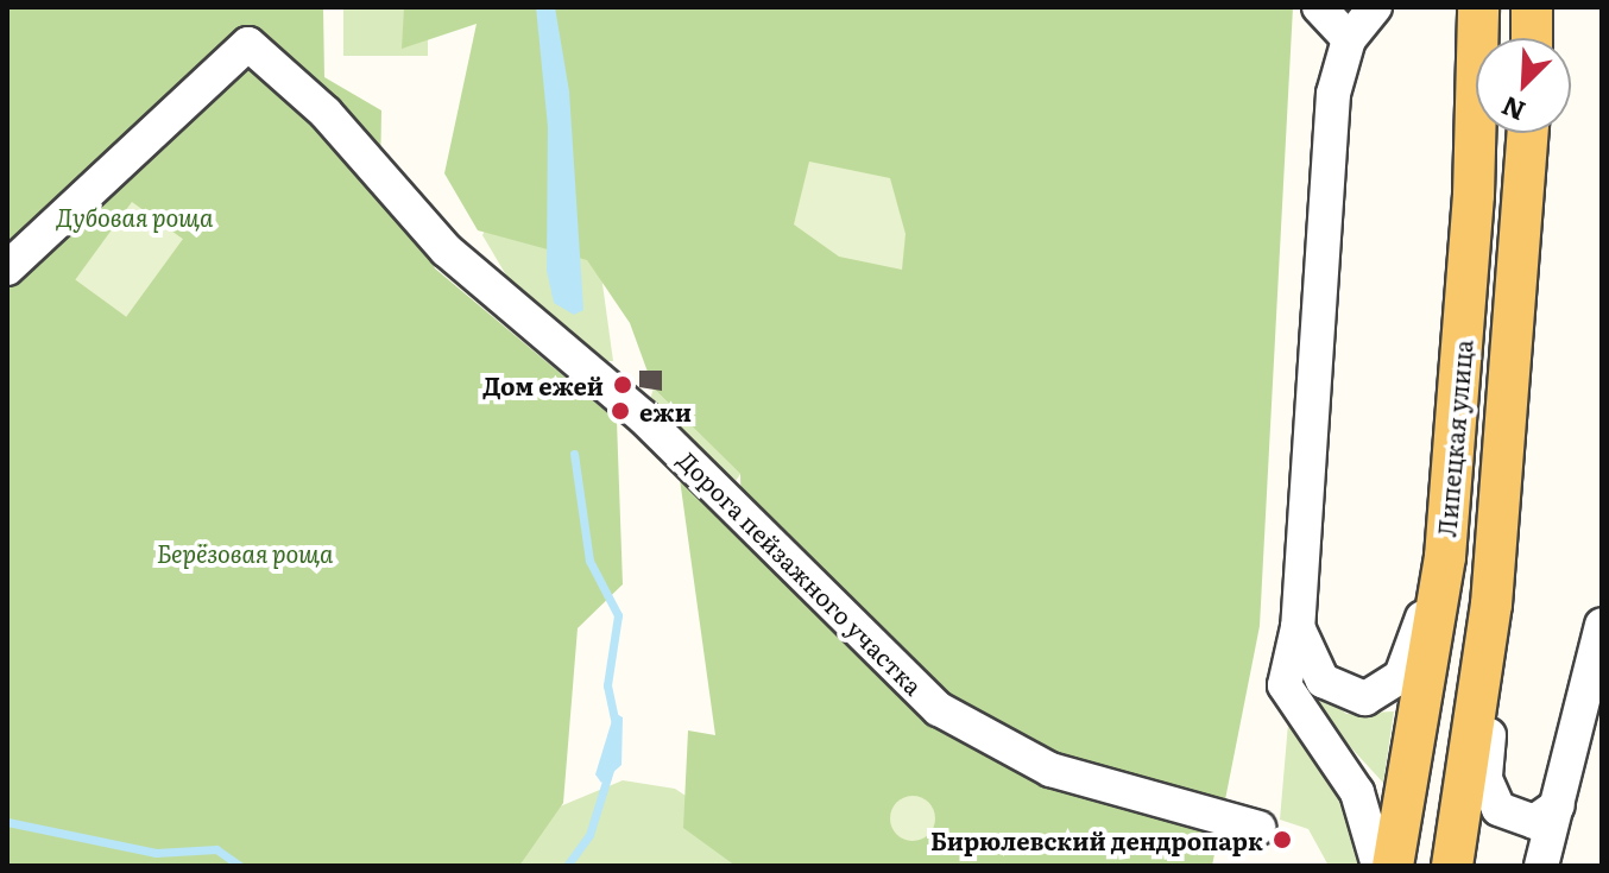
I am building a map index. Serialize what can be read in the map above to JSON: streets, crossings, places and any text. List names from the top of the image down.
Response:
{
  "streets": {
    "main road": ["Липецкая улица"],
    "street": ["Дорога пейзажного участка"]
  },
  "parks": ["Дубовая роща", "Берёзовая роща"],
  "places": ["Дом ежей", "ежи", "Бирюлевский дендропарк"],
  "north": "bottom left"
}
